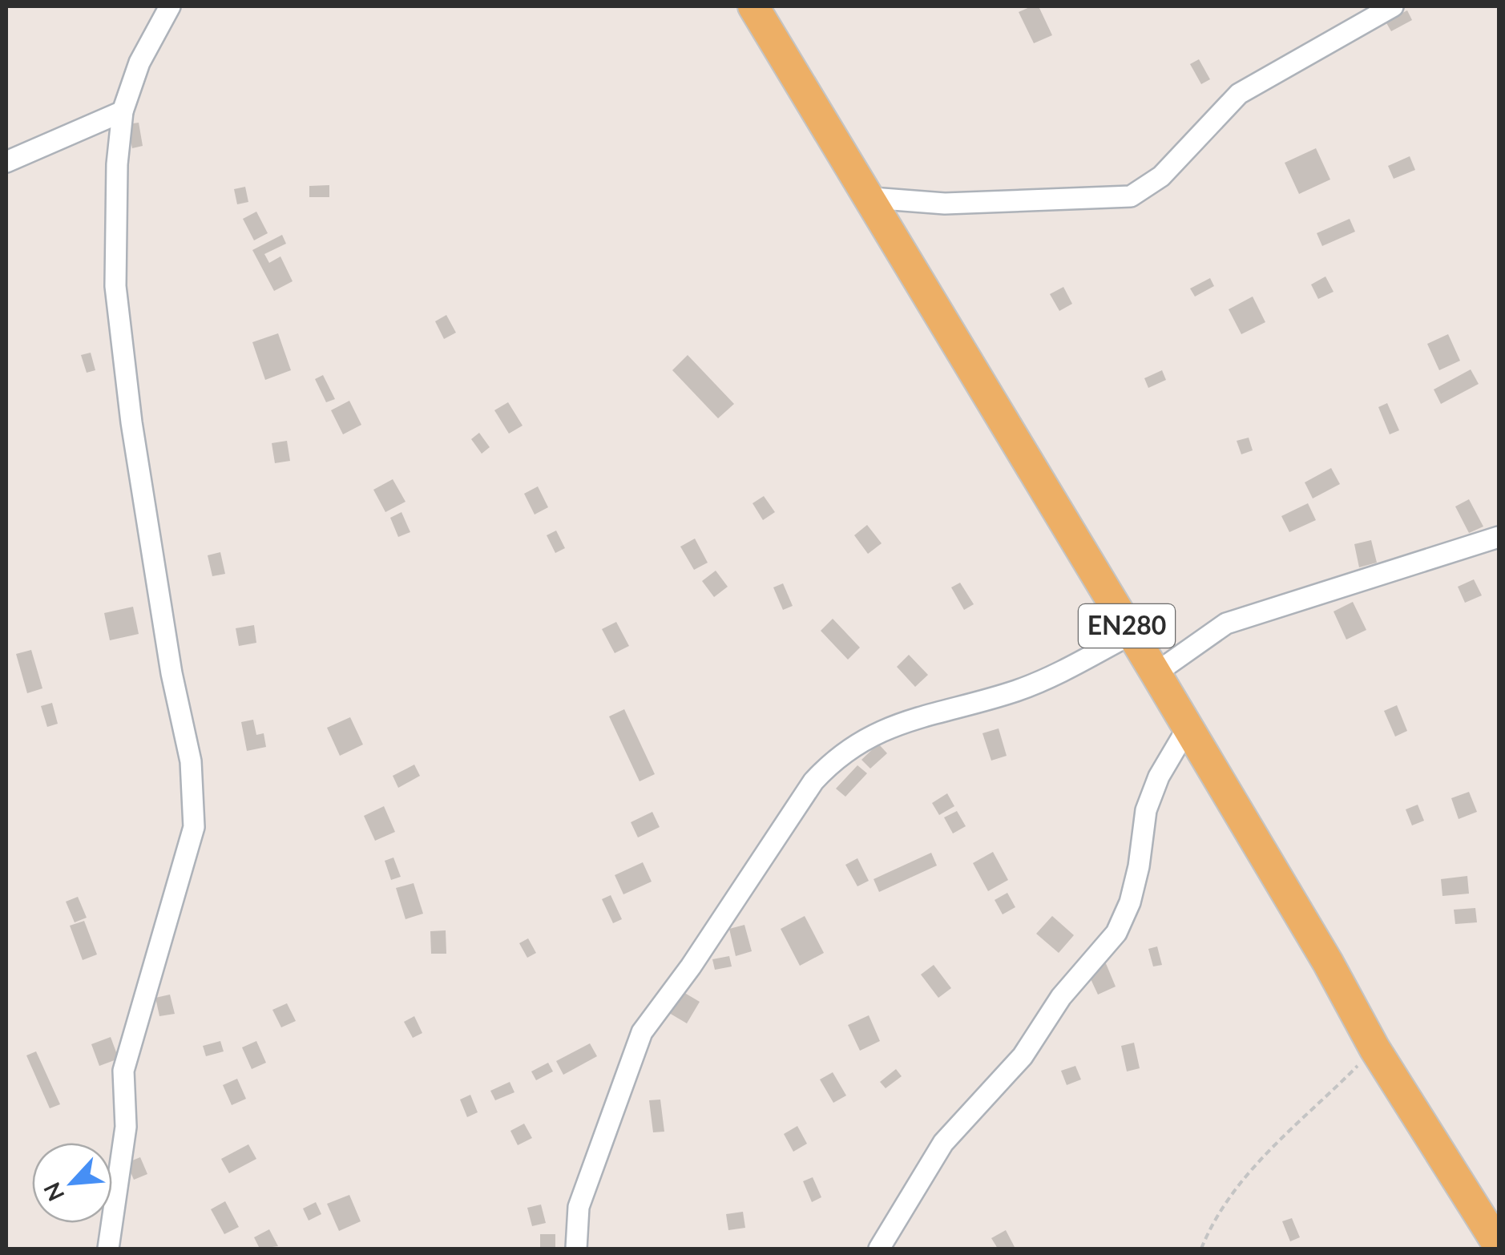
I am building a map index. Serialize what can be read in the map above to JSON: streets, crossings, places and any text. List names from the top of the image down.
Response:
{
  "streets": {
    "main road": ["EN280"]
  },
  "north": "bottom left"
}
